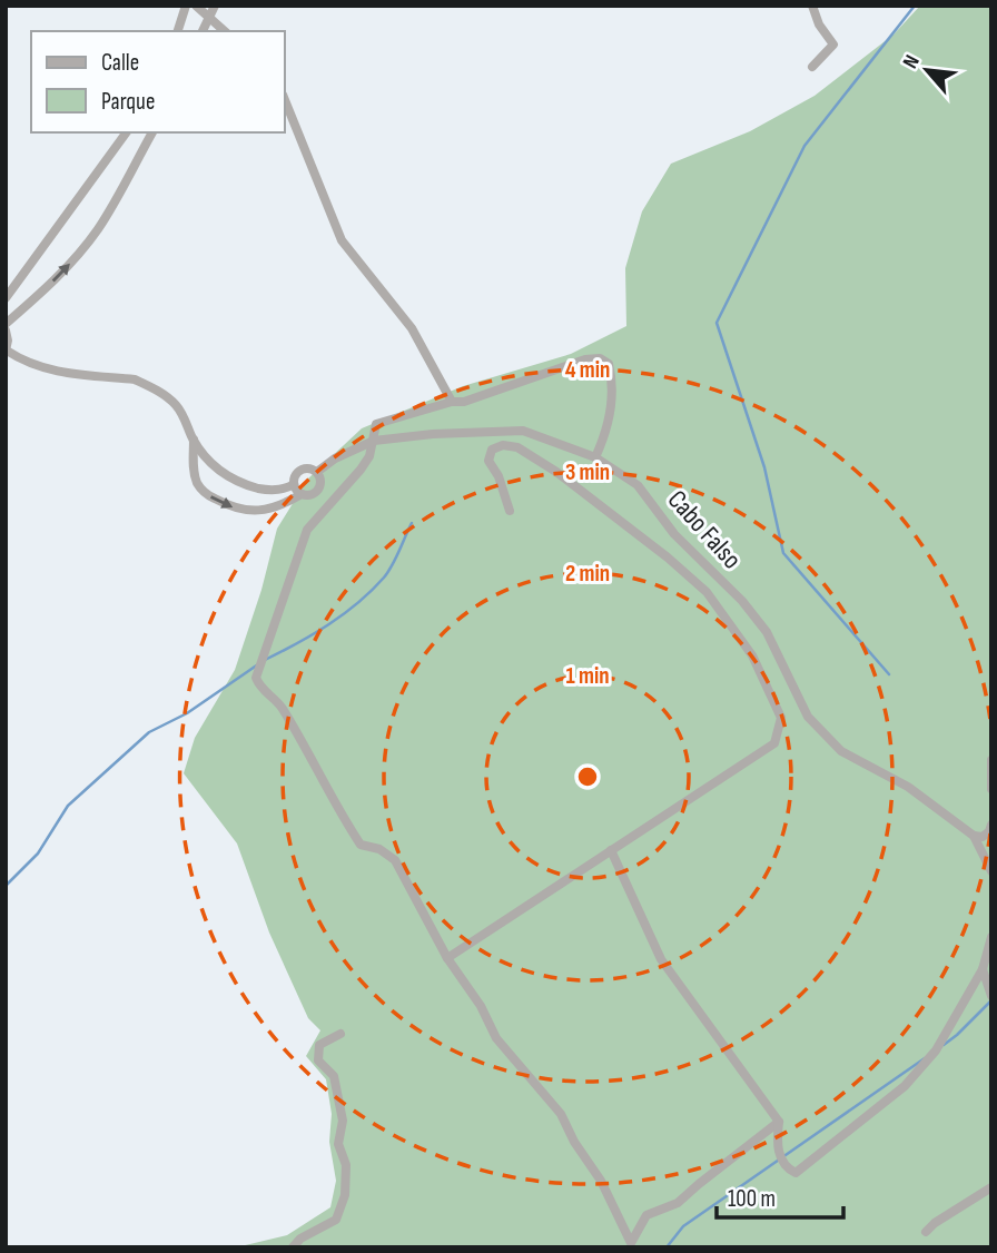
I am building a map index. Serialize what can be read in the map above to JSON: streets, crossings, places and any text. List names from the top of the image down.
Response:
{
  "streets": {
    "street": ["Cabo Falso"]
  },
  "legend": ["Calle", "Parque"],
  "scale_bar": "100 m",
  "north": "top left",
  "rings": [
    "4 min",
    "3 min",
    "2 min",
    "1 min"
  ]
}
